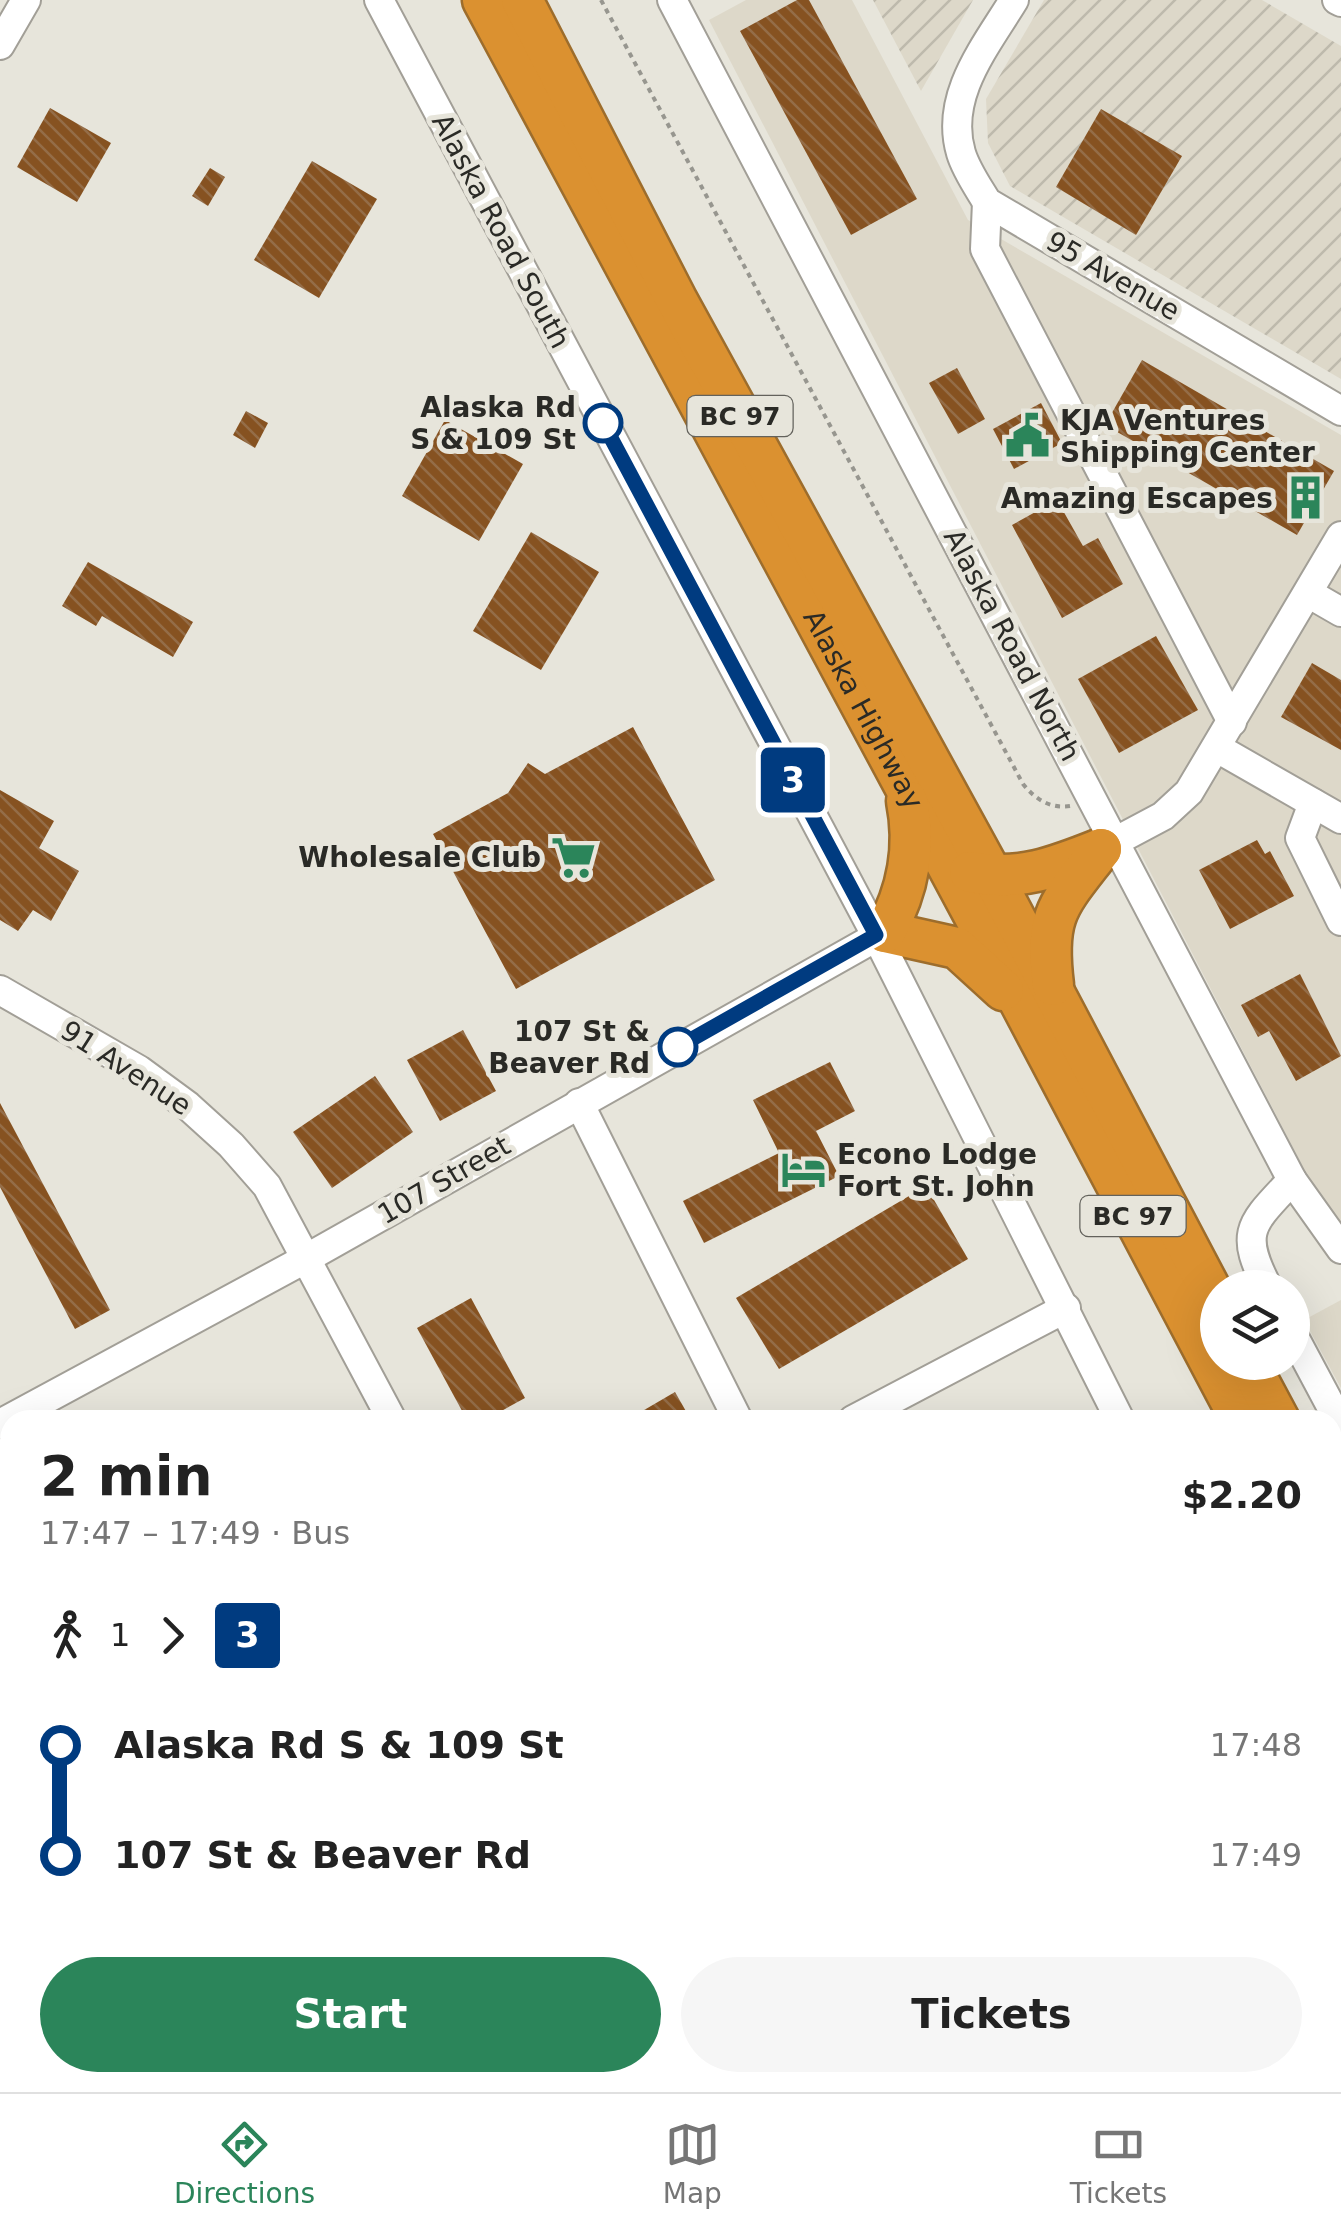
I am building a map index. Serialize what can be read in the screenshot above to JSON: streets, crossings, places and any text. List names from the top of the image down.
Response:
{
  "streets": {
    "highway": ["BC 97", "Alaska Highway"],
    "street": [
      "Alaska Road South",
      "95 Avenue",
      "Alaska Road North",
      "91 Avenue",
      "107 Street"
    ]
  },
  "crossings": [
    ["Alaska Road South", "107 Street"],
    ["91 Avenue", "107 Street"]
  ],
  "places": {
    "other": ["Alaska Rd S & 109 St", "107 St & Beaver Rd"],
    "public building": ["KJA Ventures Shipping Center"],
    "building": ["Amazing Escapes"],
    "supermarket": ["Wholesale Club"],
    "hotel": ["Econo Lodge Fort St. John"]
  },
  "lines": ["bus line 3"],
  "page": {
    "on_map": "3",
    "heading": ["2 min", "17:47 – 17:49 · Bus", "$2.20"],
    "legs": ["1", "3"],
    "list": [
      {
        "name": "Alaska Rd S & 109 St",
        "value": "17:48"
      },
      {
        "name": "107 St & Beaver Rd",
        "value": "17:49"
      }
    ],
    "buttons": ["Start", "Tickets"],
    "tabs": ["Directions", "Map", "Tickets"]
  }
}
